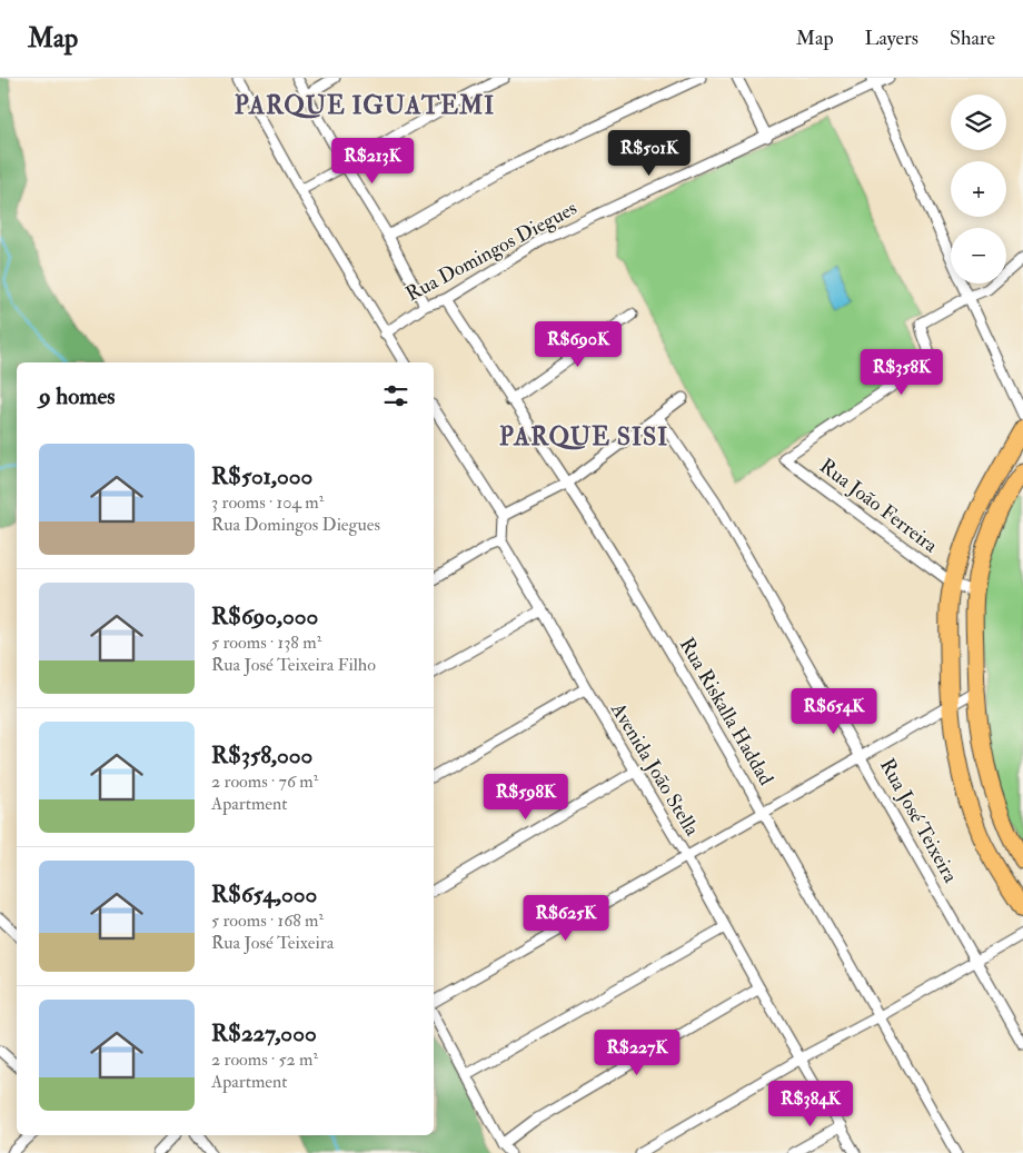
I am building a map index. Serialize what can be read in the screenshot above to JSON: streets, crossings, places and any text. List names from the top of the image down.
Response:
{
  "streets": {
    "street": [
      "Rua Domingos Diegues",
      "Rua João Ferreira",
      "Rua Riskalla Haddad",
      "Avenida João Stella",
      "Rua José Teixeira"
    ]
  },
  "crossings": [
    ["Rua Domingos Diegues", "Rua Riskalla Haddad"]
  ],
  "districts": ["PARQUE IGUATEMI", "PARQUE SISI"],
  "page": {
    "header": "Map",
    "nav": ["Map", "Layers", "Share"],
    "map_buttons": ["+", "−"],
    "price": [
      "R$501K",
      "R$213K",
      "R$690K",
      "R$358K",
      "R$654K",
      "R$598K",
      "R$625K",
      "R$227K",
      "R$384K"
    ],
    "heading": "9 homes",
    "list": [
      {
        "name": "R$501,000",
        "note": "3 rooms · 104 m² · Rua Domingos Diegues"
      },
      {
        "name": "R$690,000",
        "note": "5 rooms · 138 m² · Rua José Teixeira Filho"
      },
      {
        "name": "R$358,000",
        "note": "2 rooms · 76 m² · Apartment"
      },
      {
        "name": "R$654,000",
        "note": "5 rooms · 168 m² · Rua José Teixeira"
      },
      {
        "name": "R$227,000",
        "note": "2 rooms · 52 m² · Apartment"
      }
    ]
  }
}
